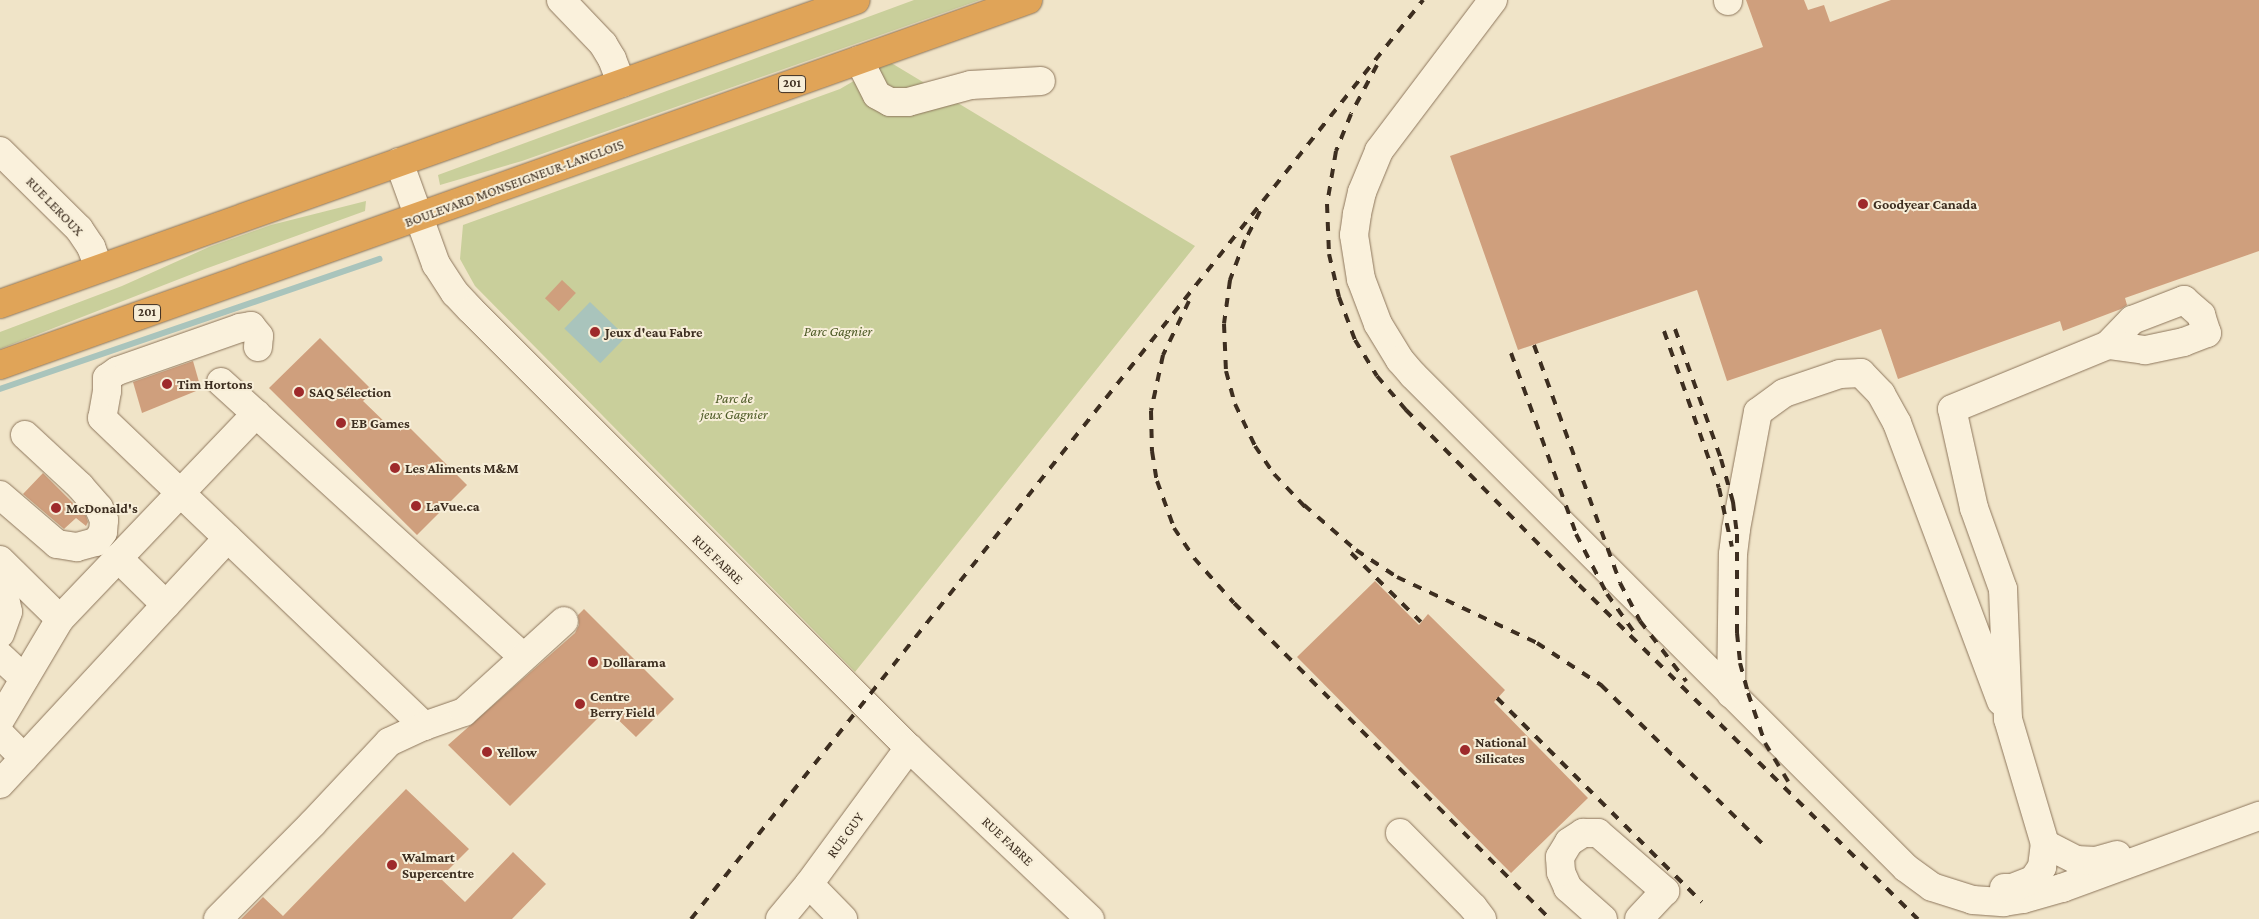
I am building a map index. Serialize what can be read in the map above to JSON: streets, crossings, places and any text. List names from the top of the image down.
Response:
{
  "streets": {
    "highway": ["201", "BOULEVARD MONSEIGNEUR-LANGLOIS"],
    "street": ["RUE LEROUX", "RUE FABRE", "RUE GUY"]
  },
  "crossings": [
    ["BOULEVARD MONSEIGNEUR-LANGLOIS", "RUE FABRE"],
    ["RUE FABRE", "RUE GUY"]
  ],
  "parks": ["Parc Gagnier", "Parc de jeux Gagnier"],
  "places": [
    "Goodyear Canada",
    "Jeux d'eau Fabre",
    "Tim Hortons",
    "SAQ Sélection",
    "EB Games",
    "Les Aliments M&M",
    "LaVue.ca",
    "McDonald's",
    "Dollarama",
    "Centre Berry Field",
    "National Silicates",
    "Yellow",
    "Walmart Supercentre"
  ]
}
